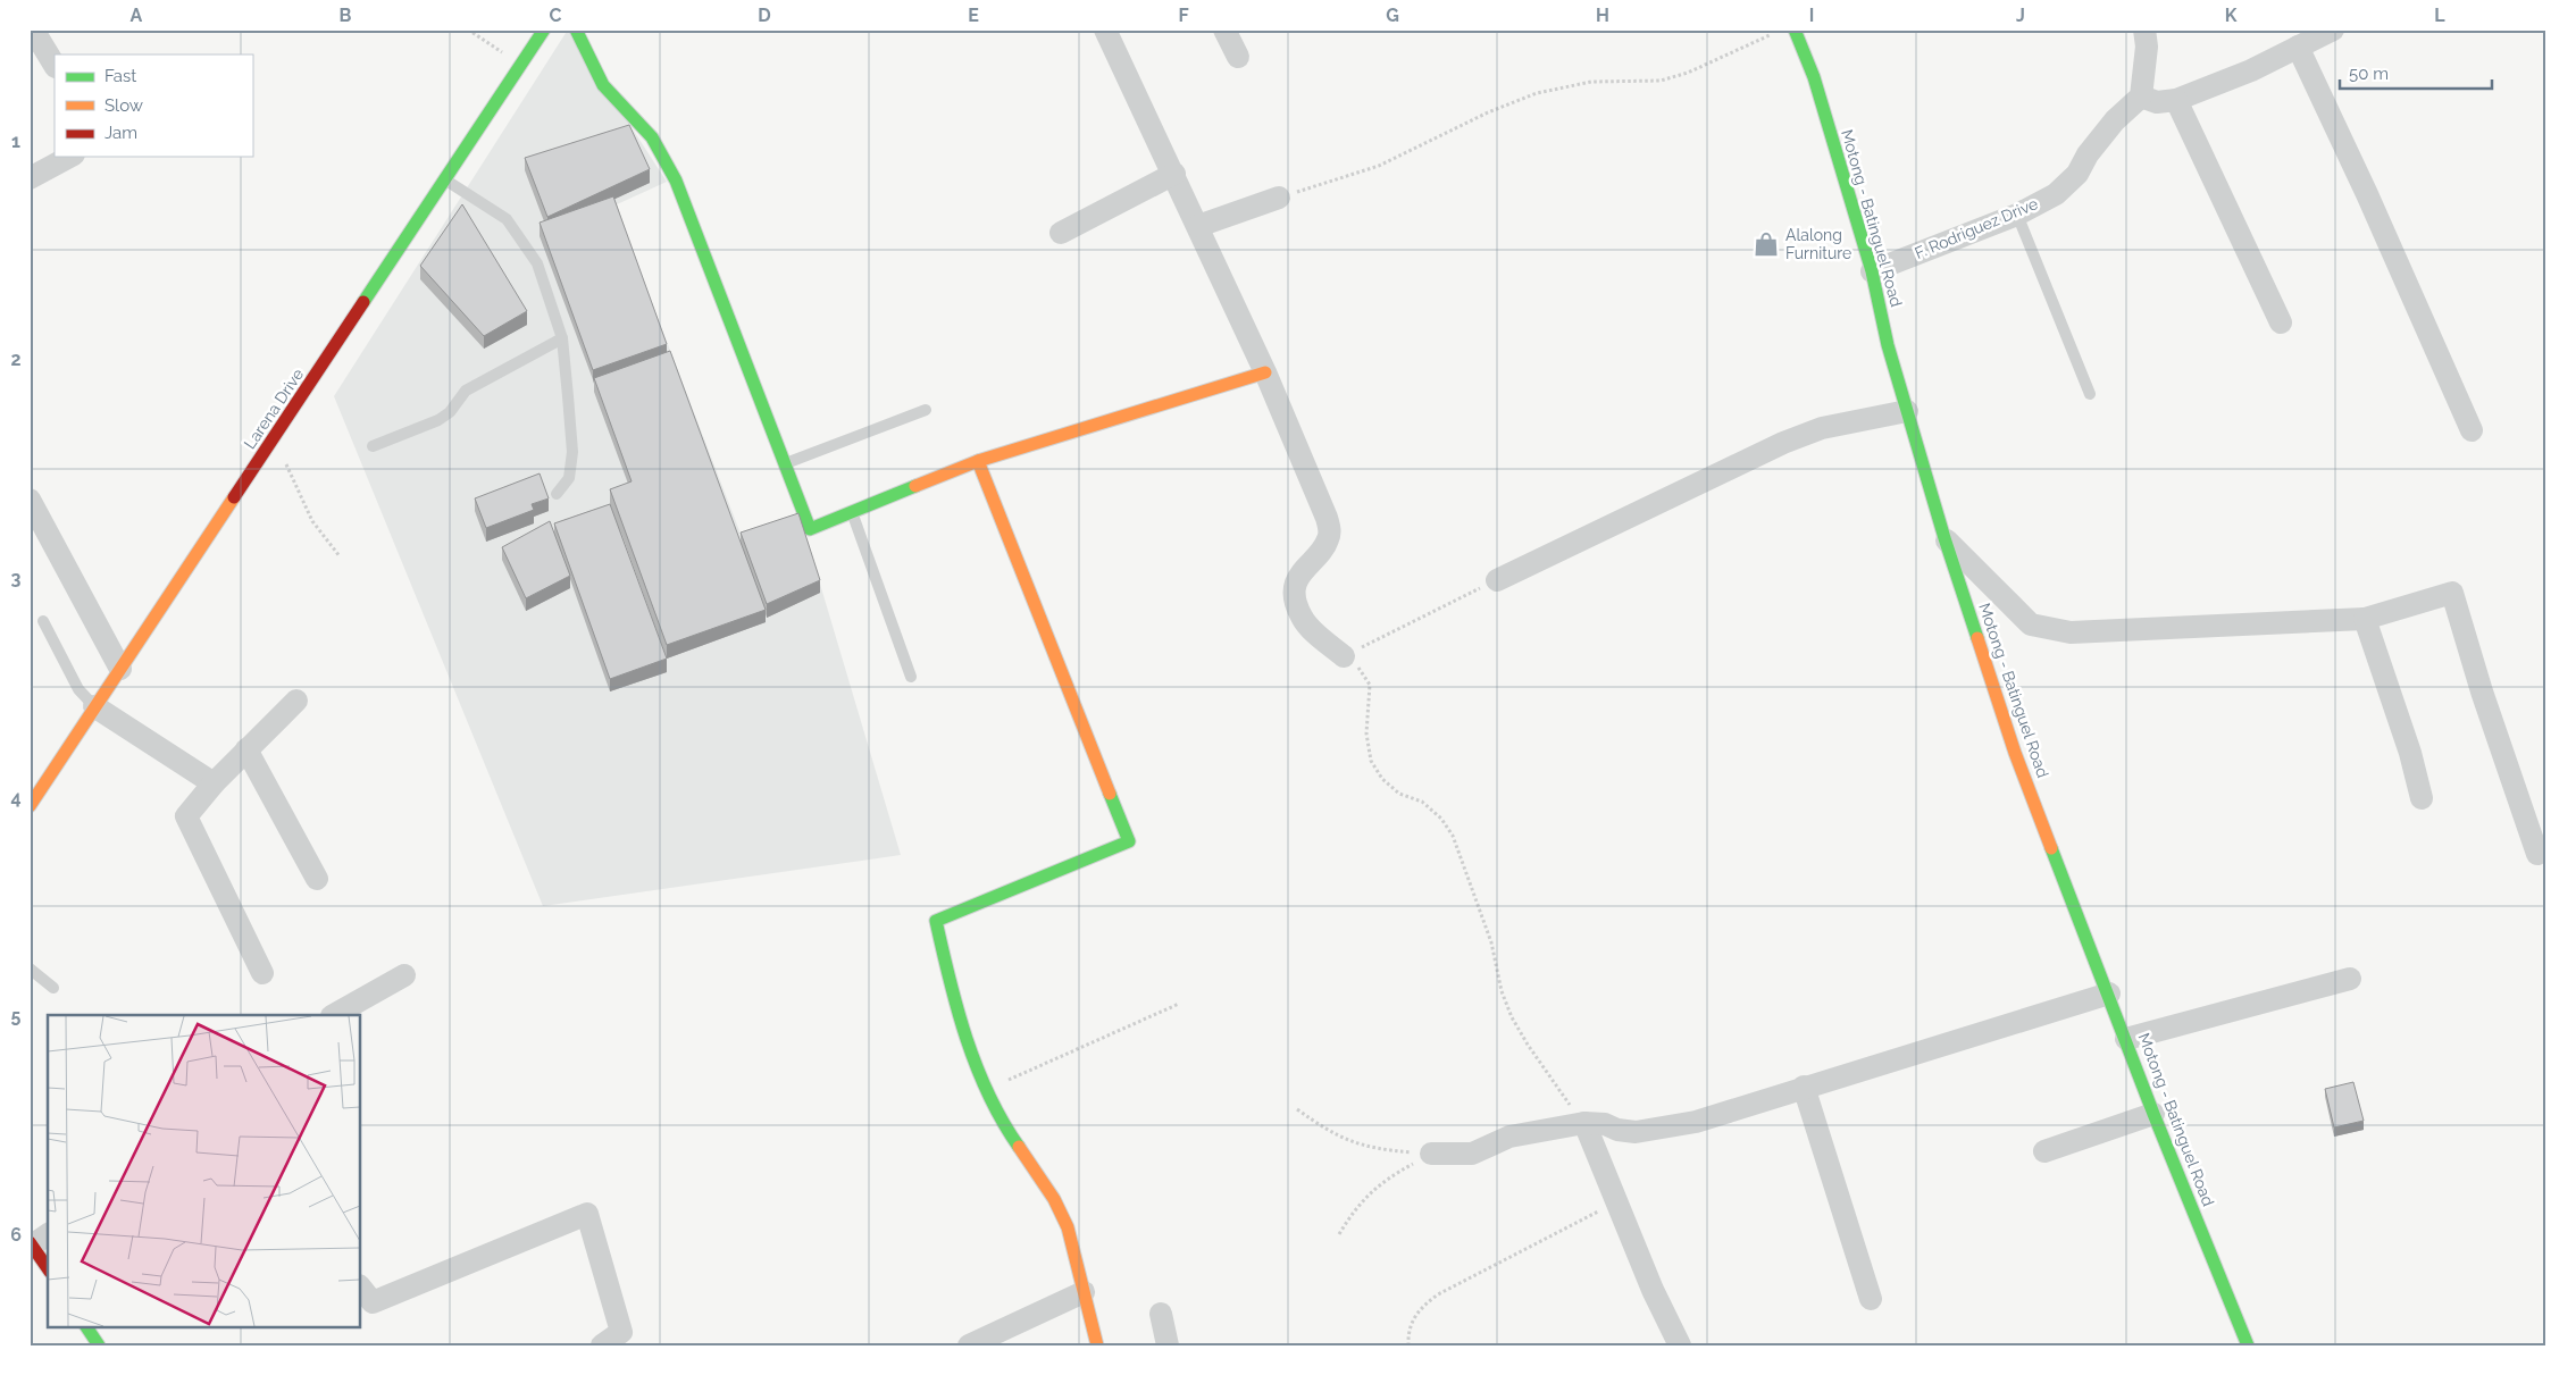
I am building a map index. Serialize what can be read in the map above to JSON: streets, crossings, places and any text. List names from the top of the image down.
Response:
{
  "streets": {
    "street": ["Motong - Batinguel Road", "F. Rodriguez Drive", "Larena Drive"]
  },
  "crossings": [
    ["Motong - Batinguel Road", "F. Rodriguez Drive"]
  ],
  "places": {
    "shop": ["Alalong Furniture"]
  },
  "legend": ["Fast", "Slow", "Jam"],
  "scale_bar": "50 m",
  "grid": {
    "columns": [
      "A",
      "B",
      "C",
      "D",
      "E",
      "F",
      "G",
      "H",
      "I",
      "J",
      "K",
      "L"
    ],
    "rows": [
      "1",
      "2",
      "3",
      "4",
      "5",
      "6"
    ]
  }
}
